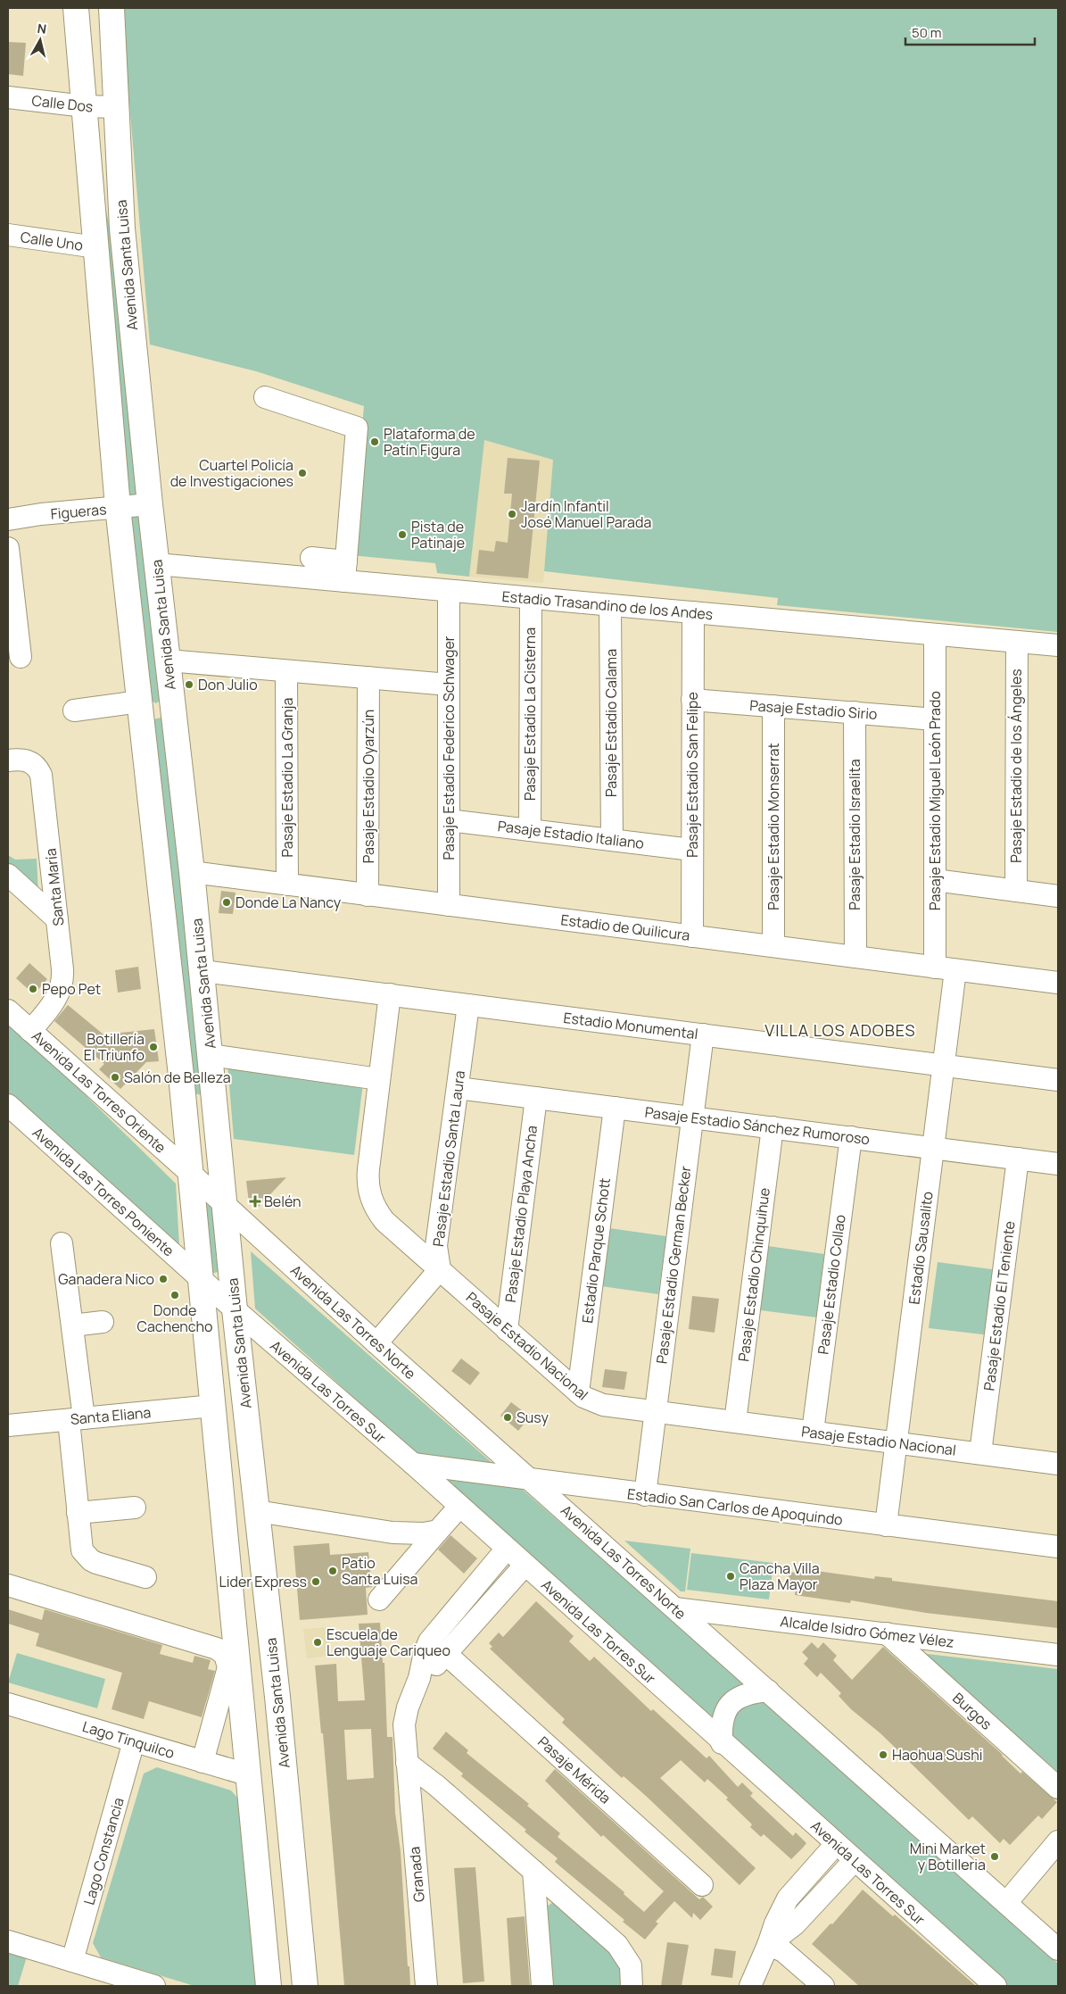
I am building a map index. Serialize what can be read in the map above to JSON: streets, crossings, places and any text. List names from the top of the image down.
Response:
{
  "streets": {
    "main road": ["Avenida Santa Luisa"],
    "street": [
      "Calle Dos",
      "Calle Uno",
      "Figueras",
      "Estadio Trasandino de los Andes",
      "Pasaje Estadio Sirio",
      "Pasaje Estadio La Cisterna",
      "Pasaje Estadio Calama",
      "Pasaje Estadio Federico Schwager",
      "Pasaje Estadio de los Ángeles",
      "Pasaje Estadio San Felipe",
      "Pasaje Estadio La Granja",
      "Pasaje Estadio Oyarzún",
      "Pasaje Estadio Miguel León Prado",
      "Pasaje Estadio Monserrat",
      "Pasaje Estadio Italiano",
      "Pasaje Estadio Israelita",
      "Santa María",
      "Estadio de Quilicura",
      "Estadio Monumental",
      "Avenida Las Torres Oriente",
      "Pasaje Estadio Sánchez Rumoroso",
      "Pasaje Estadio Santa Laura",
      "Avenida Las Torres Poniente",
      "Pasaje Estadio Playa Ancha",
      "Estadio Sausalito",
      "Estadio Parque Schott",
      "Pasaje Estadio German Becker",
      "Pasaje Estadio Chinquihue",
      "Pasaje Estadio Collao",
      "Pasaje Estadio El Teniente",
      "Avenida Las Torres Norte",
      "Pasaje Estadio Nacional",
      "Avenida Las Torres Sur",
      "Santa Eliana",
      "Estadio San Carlos de Apoquindo",
      "Alcalde Isidro Gómez Vélez",
      "Burgos",
      "Lago Tinquilco",
      "Pasaje Mérida",
      "Lago Constancia",
      "Granada"
    ]
  },
  "crossings": [
    ["Calle Dos", "Avenida Santa Luisa"],
    ["Calle Uno", "Avenida Santa Luisa"],
    ["Avenida Santa Luisa", "Figueras"],
    ["Avenida Santa Luisa", "Estadio Trasandino de los Andes"],
    ["Avenida Santa Luisa", "Estadio de Quilicura"],
    ["Avenida Santa Luisa", "Estadio Monumental"],
    ["Avenida Santa Luisa", "Avenida Las Torres Oriente"],
    ["Avenida Santa Luisa", "Avenida Las Torres Poniente"],
    ["Avenida Santa Luisa", "Avenida Las Torres Norte"],
    ["Avenida Santa Luisa", "Avenida Las Torres Sur"],
    ["Avenida Santa Luisa", "Santa Eliana"],
    ["Avenida Santa Luisa", "Lago Tinquilco"],
    ["Estadio Trasandino de los Andes", "Pasaje Estadio La Cisterna"],
    ["Estadio Trasandino de los Andes", "Pasaje Estadio Calama"],
    ["Estadio Trasandino de los Andes", "Pasaje Estadio Federico Schwager"],
    ["Estadio Trasandino de los Andes", "Pasaje Estadio de los Ángeles"],
    ["Estadio Trasandino de los Andes", "Pasaje Estadio San Felipe"],
    ["Estadio Trasandino de los Andes", "Pasaje Estadio Miguel León Prado"],
    ["Pasaje Estadio Sirio", "Pasaje Estadio San Felipe"],
    ["Pasaje Estadio Sirio", "Pasaje Estadio Miguel León Prado"],
    ["Pasaje Estadio Sirio", "Pasaje Estadio Monserrat"],
    ["Pasaje Estadio Sirio", "Pasaje Estadio Israelita"],
    ["Pasaje Estadio La Cisterna", "Pasaje Estadio Italiano"],
    ["Pasaje Estadio Calama", "Pasaje Estadio Italiano"],
    ["Pasaje Estadio Federico Schwager", "Pasaje Estadio Italiano"],
    ["Pasaje Estadio Federico Schwager", "Estadio de Quilicura"],
    ["Pasaje Estadio San Felipe", "Pasaje Estadio Italiano"],
    ["Pasaje Estadio San Felipe", "Estadio de Quilicura"],
    ["Pasaje Estadio La Granja", "Estadio de Quilicura"],
    ["Pasaje Estadio Oyarzún", "Estadio de Quilicura"],
    ["Pasaje Estadio Miguel León Prado", "Estadio de Quilicura"],
    ["Pasaje Estadio Miguel León Prado", "Estadio Sausalito"],
    ["Pasaje Estadio Monserrat", "Estadio de Quilicura"],
    ["Pasaje Estadio Israelita", "Estadio de Quilicura"],
    ["Santa María", "Avenida Las Torres Oriente"],
    ["Estadio de Quilicura", "Estadio Sausalito"],
    ["Estadio Monumental", "Pasaje Estadio Santa Laura"],
    ["Estadio Monumental", "Estadio Sausalito"],
    ["Estadio Monumental", "Pasaje Estadio German Becker"],
    ["Estadio Monumental", "Pasaje Estadio Nacional"],
    ["Avenida Las Torres Oriente", "Avenida Las Torres Norte"],
    ["Pasaje Estadio Sánchez Rumoroso", "Pasaje Estadio Santa Laura"],
    ["Pasaje Estadio Sánchez Rumoroso", "Pasaje Estadio Playa Ancha"],
    ["Pasaje Estadio Sánchez Rumoroso", "Estadio Sausalito"],
    ["Pasaje Estadio Sánchez Rumoroso", "Estadio Parque Schott"],
    ["Pasaje Estadio Sánchez Rumoroso", "Pasaje Estadio German Becker"],
    ["Pasaje Estadio Sánchez Rumoroso", "Pasaje Estadio Chinquihue"],
    ["Pasaje Estadio Sánchez Rumoroso", "Pasaje Estadio Collao"],
    ["Pasaje Estadio Sánchez Rumoroso", "Pasaje Estadio El Teniente"],
    ["Pasaje Estadio Santa Laura", "Pasaje Estadio Nacional"],
    ["Avenida Las Torres Poniente", "Avenida Las Torres Sur"],
    ["Pasaje Estadio Playa Ancha", "Pasaje Estadio Nacional"],
    ["Estadio Sausalito", "Pasaje Estadio Nacional"],
    ["Estadio Sausalito", "Estadio San Carlos de Apoquindo"],
    ["Estadio Parque Schott", "Pasaje Estadio Nacional"],
    ["Pasaje Estadio German Becker", "Pasaje Estadio Nacional"],
    ["Pasaje Estadio German Becker", "Estadio San Carlos de Apoquindo"],
    ["Pasaje Estadio Chinquihue", "Pasaje Estadio Nacional"],
    ["Pasaje Estadio Collao", "Pasaje Estadio Nacional"],
    ["Pasaje Estadio El Teniente", "Pasaje Estadio Nacional"],
    ["Avenida Las Torres Norte", "Estadio San Carlos de Apoquindo"],
    ["Avenida Las Torres Norte", "Alcalde Isidro Gómez Vélez"],
    ["Avenida Las Torres Sur", "Estadio San Carlos de Apoquindo"],
    ["Avenida Las Torres Sur", "Granada"],
    ["Alcalde Isidro Gómez Vélez", "Burgos"],
    ["Lago Tinquilco", "Lago Constancia"],
    ["Pasaje Mérida", "Granada"]
  ],
  "districts": ["VILLA LOS ADOBES"],
  "places": {
    "other": [
      "Plataforma de Patín Figura",
      "Cuartel Policía de Investigaciones",
      "Jardín Infantil José Manuel Parada",
      "Pista de Patinaje",
      "Don Julio",
      "Donde La Nancy",
      "Pepo Pet",
      "Botillería El Triunfo",
      "Salón de Belleza",
      "Ganadera Nico",
      "Donde Cachencho",
      "Susy",
      "Patio Santa Luisa",
      "Cancha Villa Plaza Mayor",
      "Lider Express",
      "Escuela de Lenguaje Cariqueo",
      "Haohua Sushi",
      "Mini Market y Botilleria"
    ],
    "health": ["Belén"]
  },
  "scale_bar": "50 m",
  "north": "top"
}
